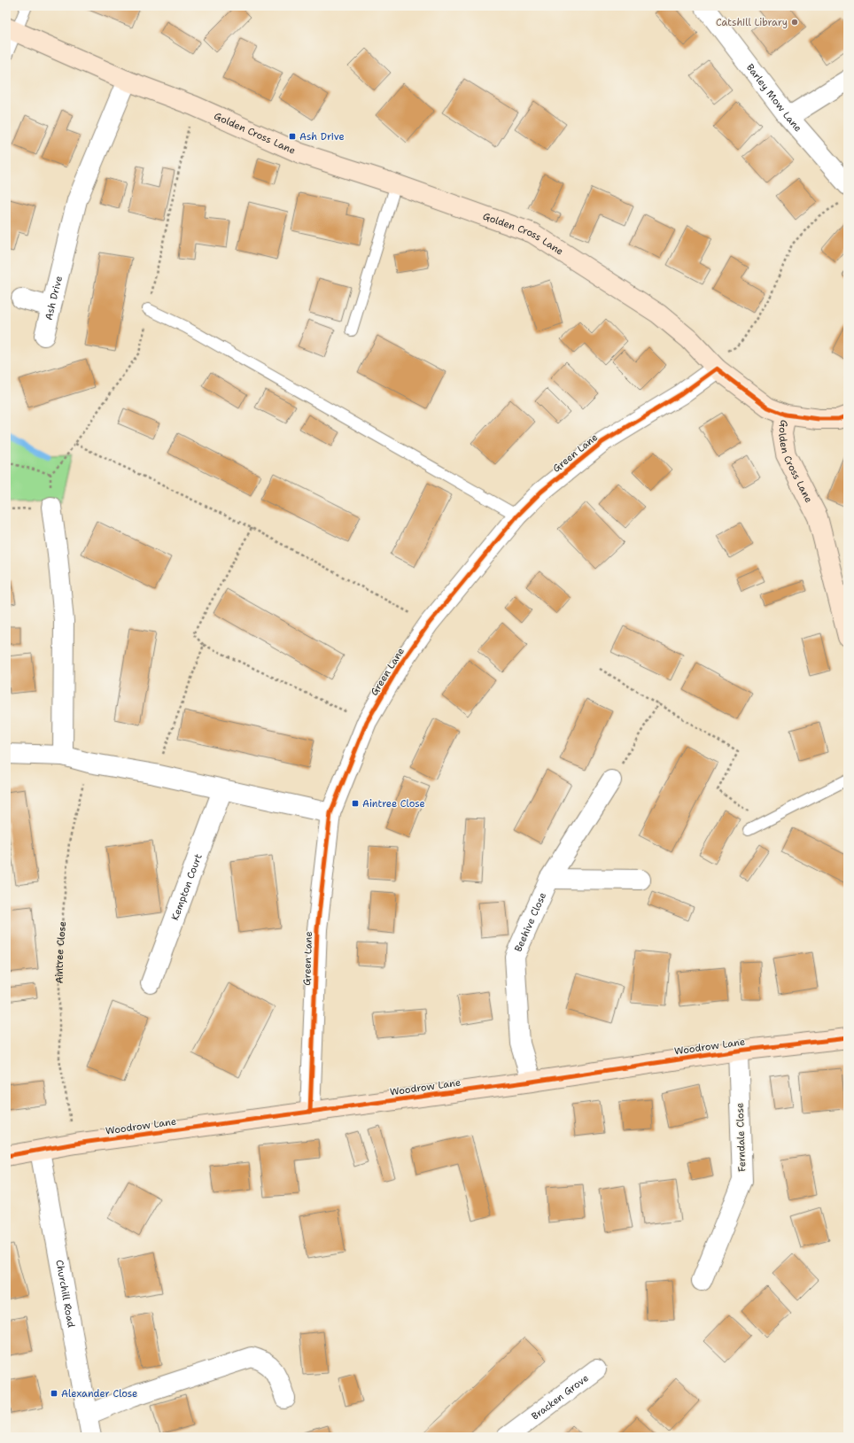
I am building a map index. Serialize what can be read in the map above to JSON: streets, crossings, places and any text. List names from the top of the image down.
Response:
{
  "streets": {
    "street": [
      "Barley Mow Lane",
      "Golden Cross Lane",
      "Ash Drive",
      "Green Lane",
      "Kempton Court",
      "Beehive Close",
      "Woodrow Lane",
      "Ferndale Close",
      "Churchill Road",
      "Bracken Grove"
    ],
    "path": ["Aintree Close"]
  },
  "crossings": [
    ["Golden Cross Lane", "Ash Drive"],
    ["Golden Cross Lane", "Green Lane"],
    ["Green Lane", "Woodrow Lane"],
    ["Beehive Close", "Woodrow Lane"],
    ["Aintree Close", "Woodrow Lane"],
    ["Woodrow Lane", "Ferndale Close"],
    ["Woodrow Lane", "Churchill Road"]
  ],
  "places": {
    "other": ["Catshill Library"],
    "transit": ["Ash Drive", "Aintree Close", "Alexander Close"]
  }
}
